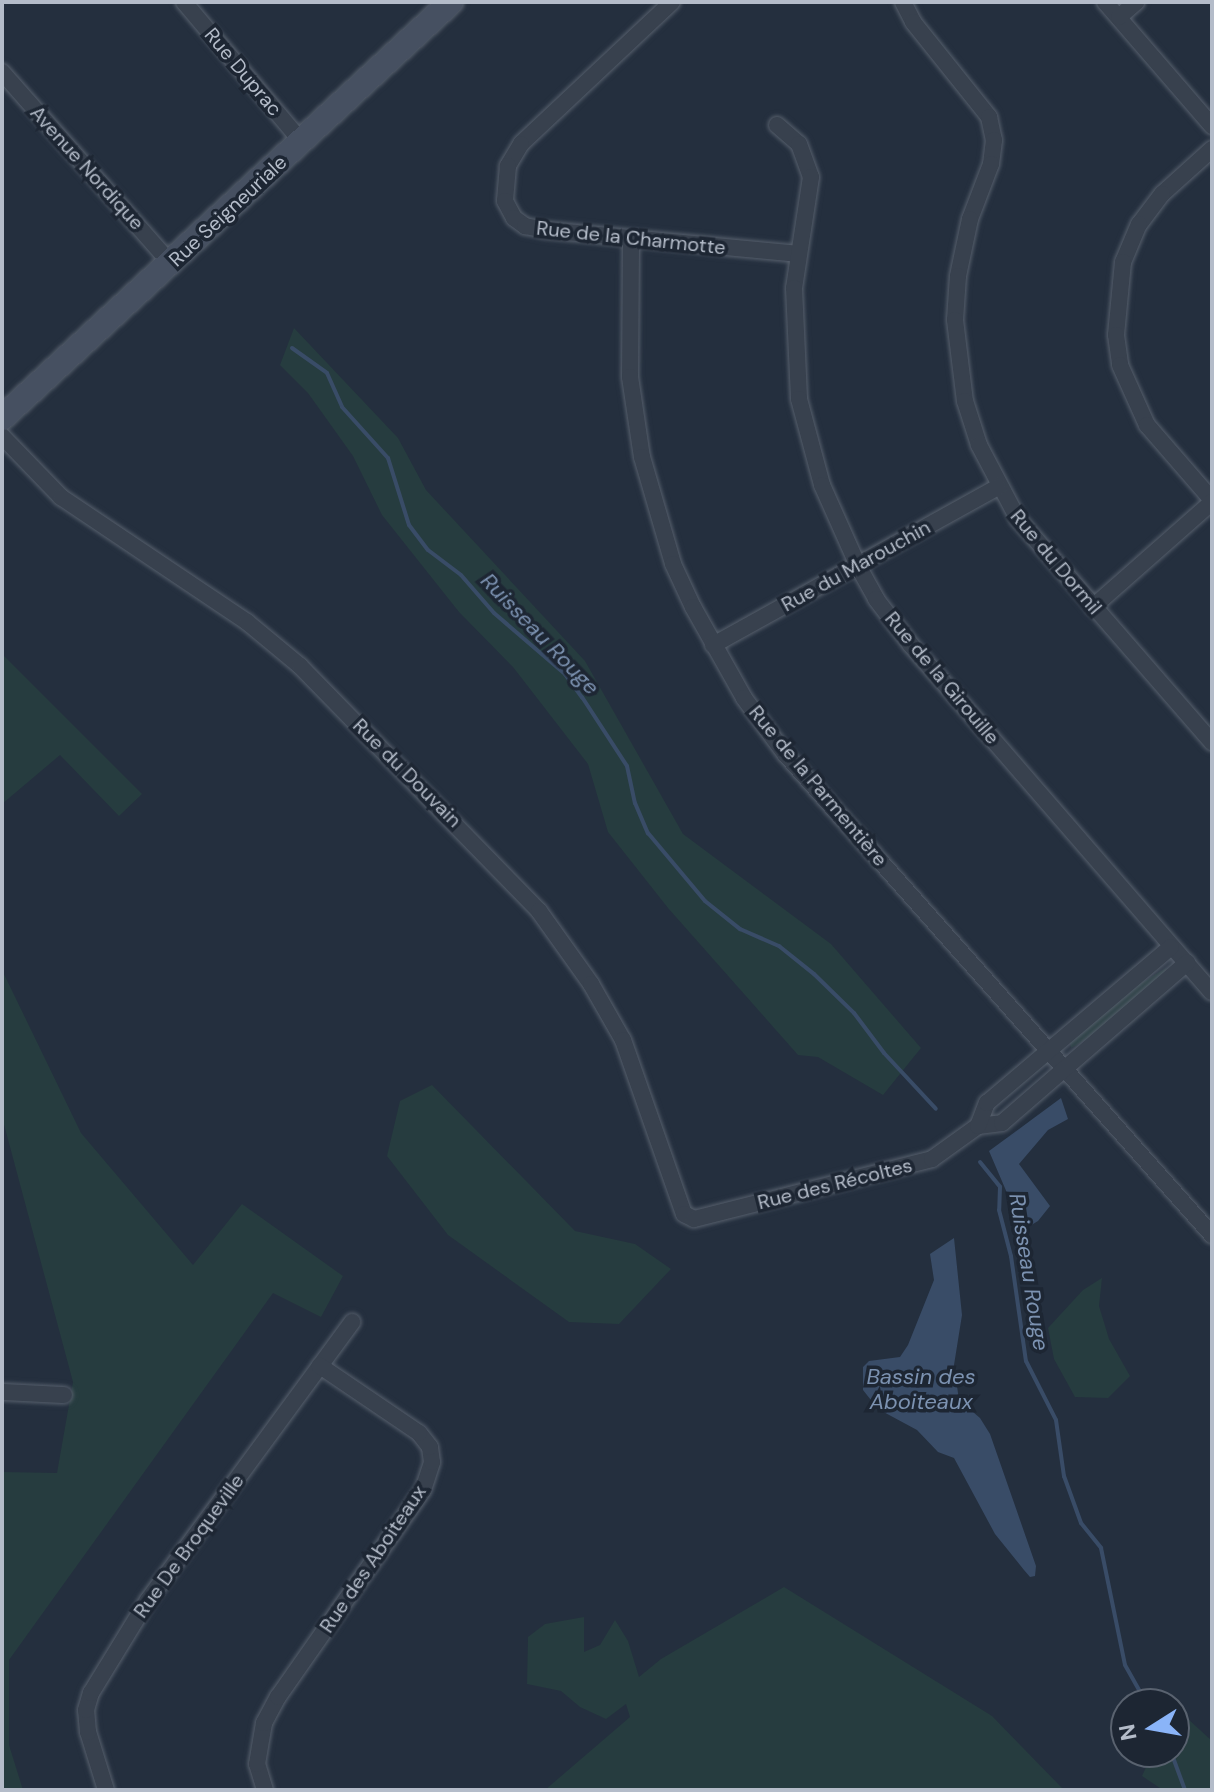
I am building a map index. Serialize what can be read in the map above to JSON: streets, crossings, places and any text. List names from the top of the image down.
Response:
{
  "streets": {
    "street": [
      "Rue Duprac",
      "Avenue Nordique",
      "Rue Seigneuriale",
      "Rue de la Charmotte",
      "Rue du Dormil",
      "Rue du Marouchin",
      "Rue de la Girouille",
      "Rue du Douvain",
      "Rue de la Parmentière",
      "Rue des Récoltes",
      "Rue De Broqueville",
      "Rue des Aboiteaux"
    ]
  },
  "crossings": [
    ["Rue Duprac", "Rue Seigneuriale"],
    ["Avenue Nordique", "Rue Seigneuriale"],
    ["Rue de la Charmotte", "Rue de la Girouille"],
    ["Rue de la Charmotte", "Rue de la Parmentière"],
    ["Rue du Dormil", "Rue du Marouchin"],
    ["Rue du Marouchin", "Rue de la Girouille"],
    ["Rue du Marouchin", "Rue de la Parmentière"],
    ["Rue de la Girouille", "Rue des Récoltes"],
    ["Rue du Douvain", "Rue des Récoltes"],
    ["Rue de la Parmentière", "Rue des Récoltes"],
    ["Rue De Broqueville", "Rue des Aboiteaux"]
  ],
  "water": ["Ruisseau Rouge", "Bassin des Aboiteaux"],
  "north": "left"
}
